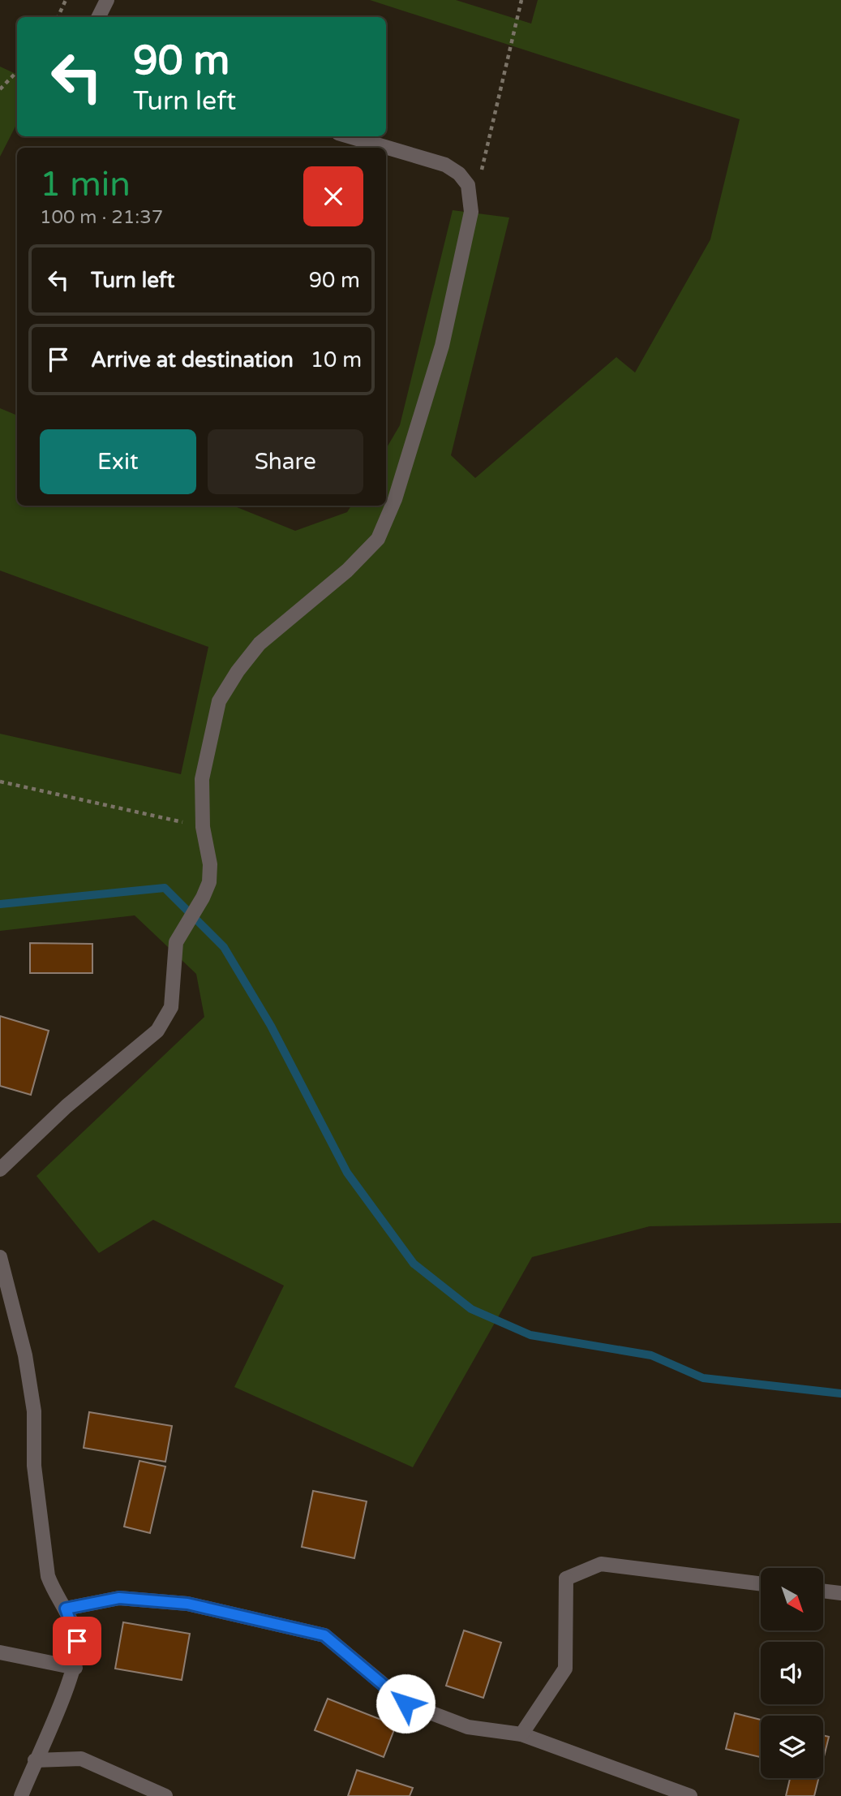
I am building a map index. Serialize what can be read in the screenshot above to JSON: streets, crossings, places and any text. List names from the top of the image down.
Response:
{
  "north": "bottom right",
  "page": {
    "turn": ["90 m", "Turn left"],
    "heading": ["1 min", "100 m · 21:37"],
    "list": [
      {
        "name": "Turn left",
        "value": "90 m"
      },
      {
        "name": "Arrive at destination",
        "value": "10 m"
      }
    ],
    "buttons": ["Exit", "Share"]
  }
}
